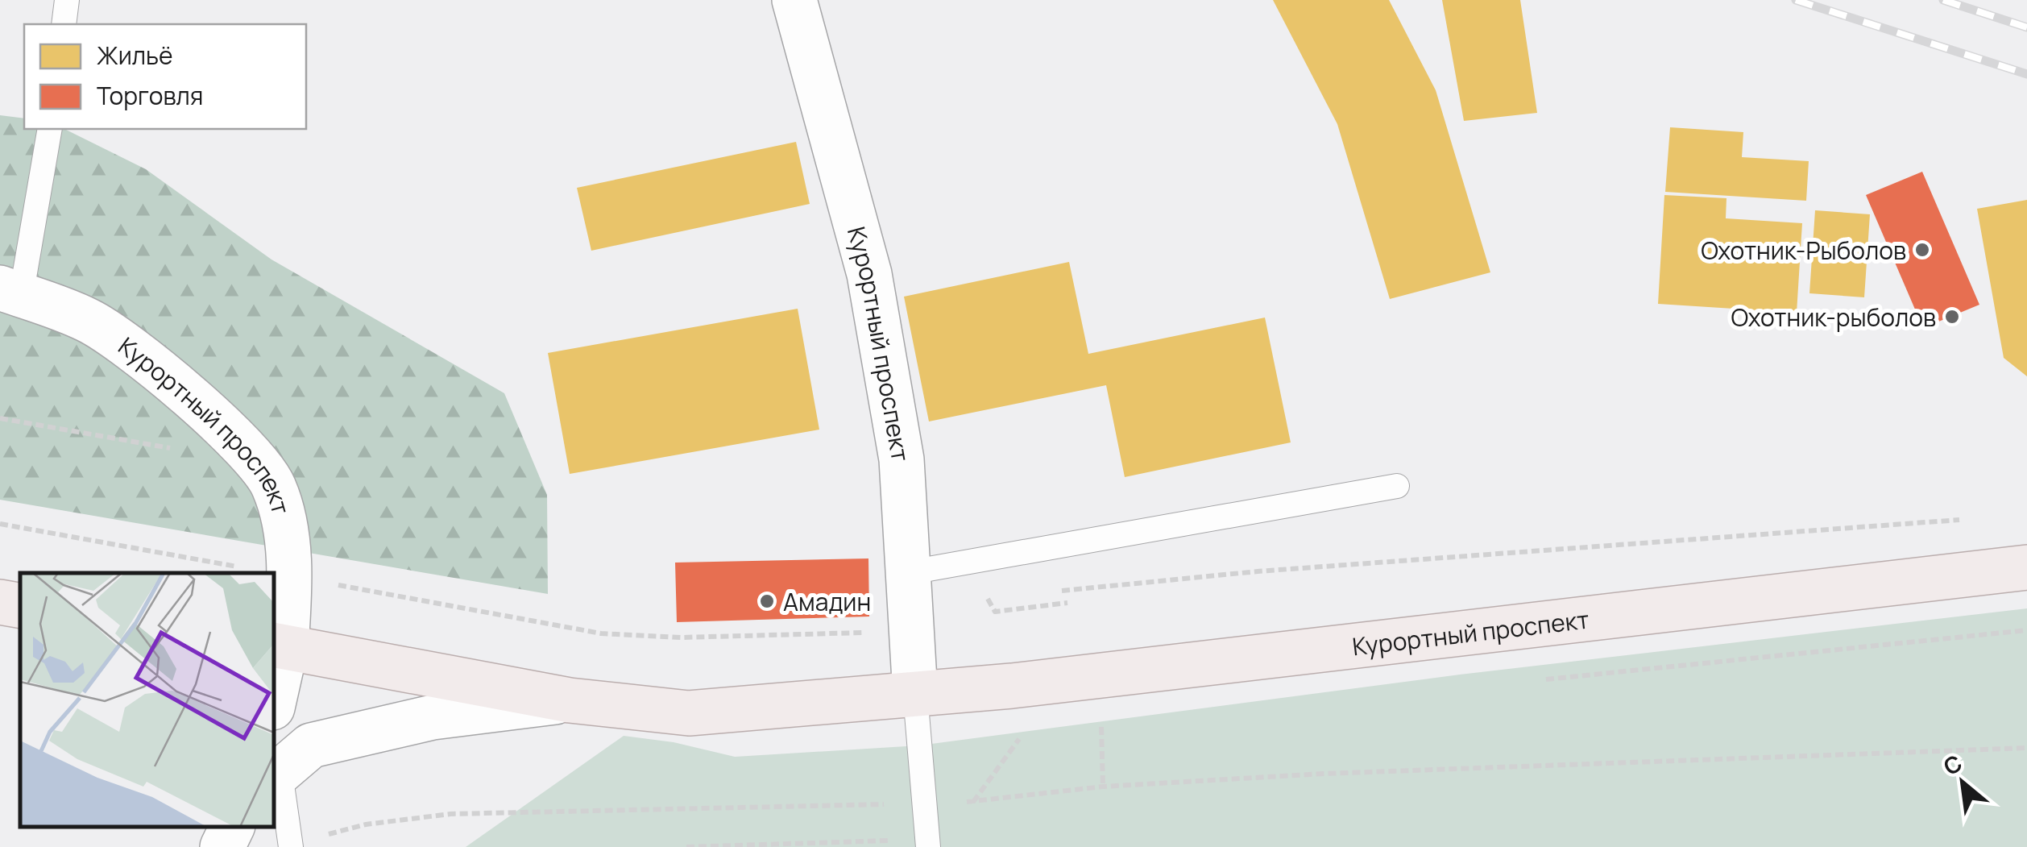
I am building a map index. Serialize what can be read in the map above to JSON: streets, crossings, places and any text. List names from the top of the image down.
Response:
{
  "streets": {
    "main road": ["Курортный проспект"]
  },
  "places": ["Охотник-Рыболов", "Охотник-рыболов", "Амадин"],
  "legend": ["Жильё", "Торговля"],
  "north": "top left"
}
